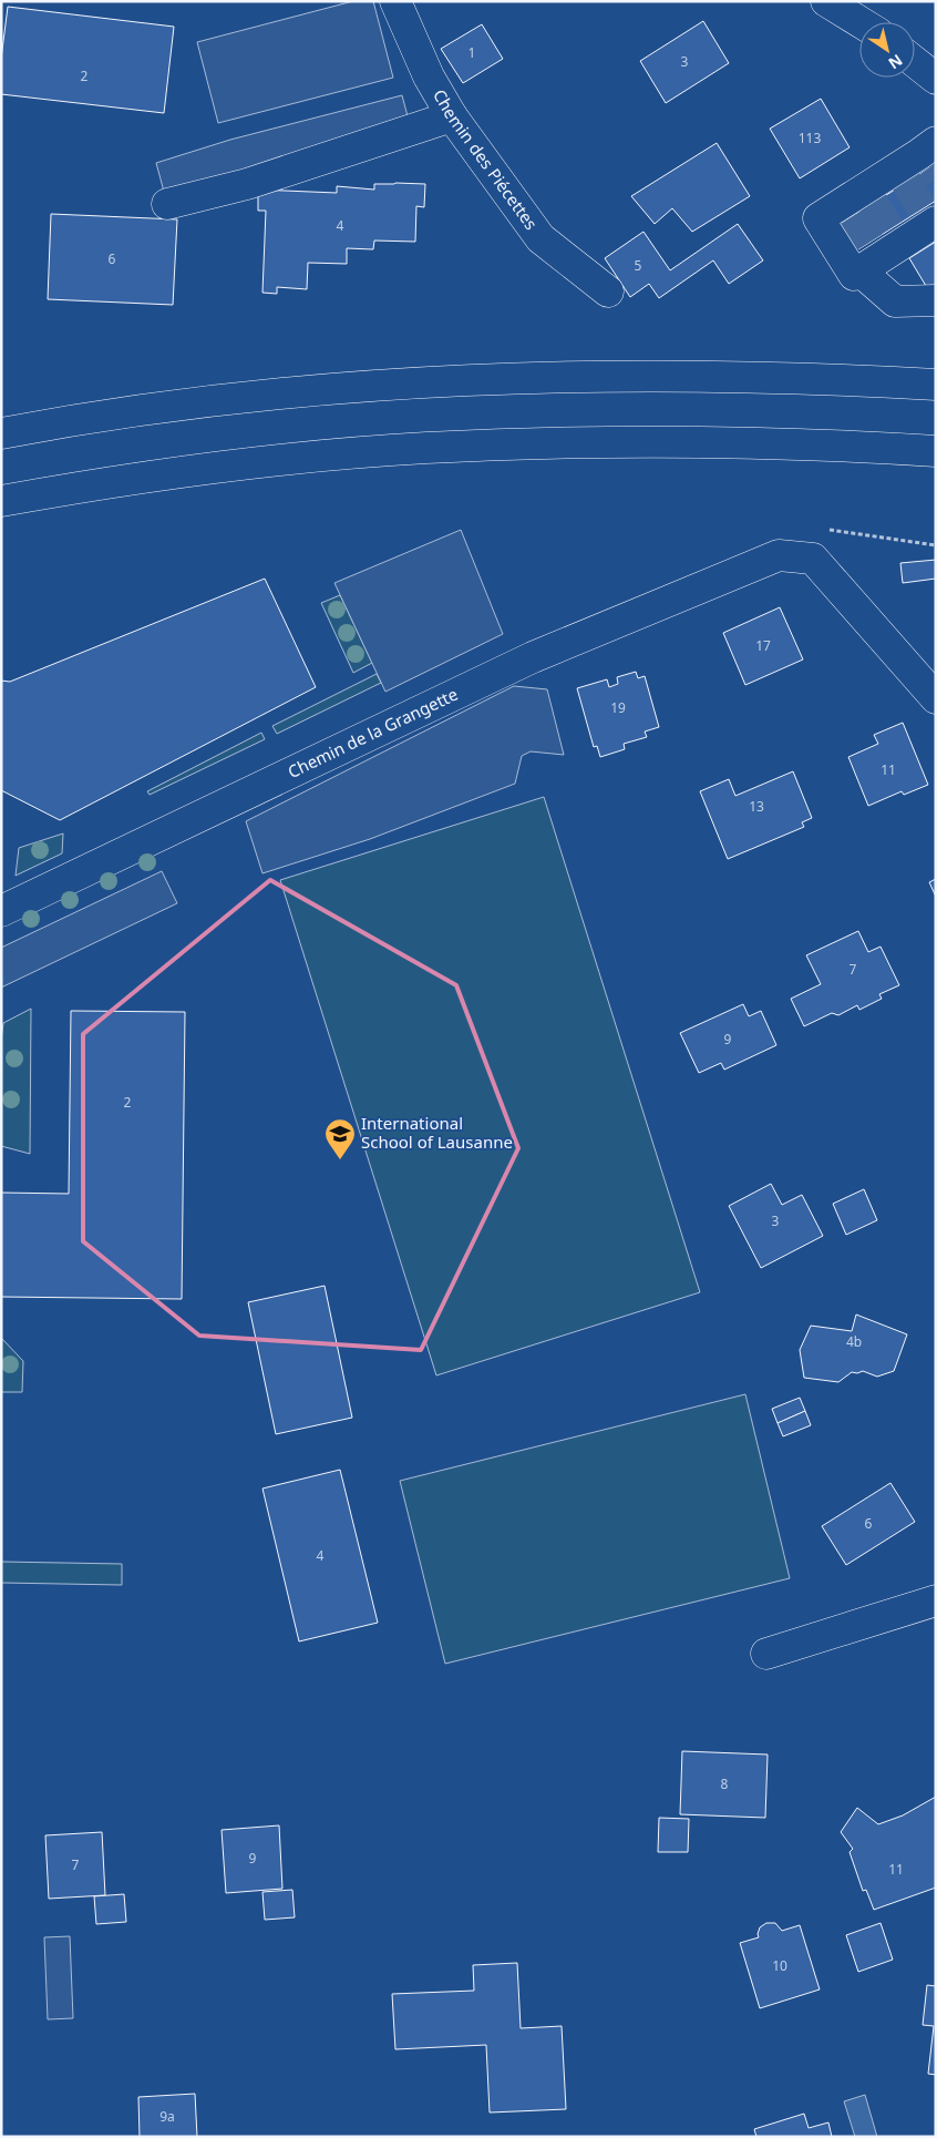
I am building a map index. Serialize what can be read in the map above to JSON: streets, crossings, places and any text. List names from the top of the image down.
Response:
{
  "streets": {
    "main road": ["Chemin des Piécettes", "Chemin de la Grangette"]
  },
  "places": {
    "school or university": ["International School of Lausanne"]
  },
  "house_numbers": [
    "1",
    "3",
    "2",
    "113",
    "4",
    "6",
    "5",
    "17",
    "19",
    "11",
    "13",
    "7",
    "9",
    "2",
    "3",
    "4b",
    "6",
    "4",
    "8",
    "9",
    "7",
    "11",
    "10",
    "9a"
  ],
  "north": "bottom right"
}
